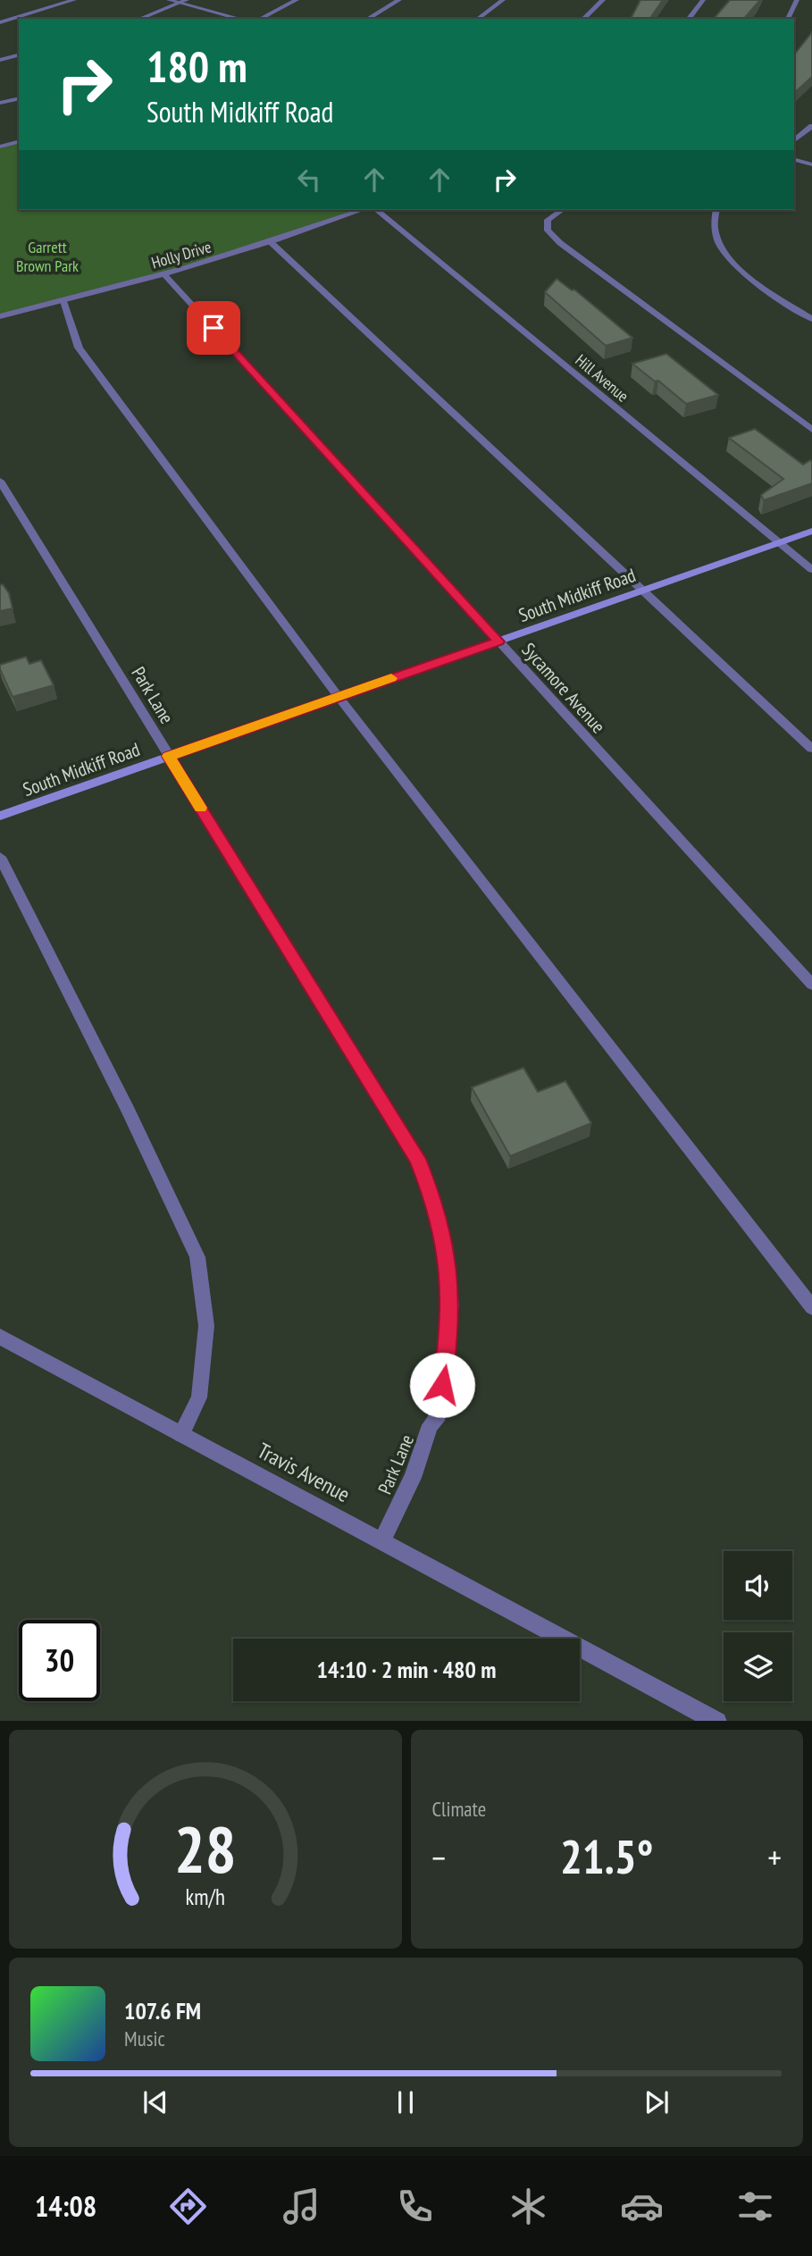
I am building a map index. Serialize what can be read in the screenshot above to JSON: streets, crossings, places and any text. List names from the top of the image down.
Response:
{
  "streets": {
    "main road": ["South Midkiff Road"],
    "street": [
      "Holly Drive",
      "Hill Avenue",
      "Sycamore Avenue",
      "Park Lane",
      "Travis Avenue"
    ]
  },
  "crossings": [
    ["Holly Drive", "Sycamore Avenue"],
    ["Hill Avenue", "South Midkiff Road"],
    ["South Midkiff Road", "Sycamore Avenue"],
    ["South Midkiff Road", "Park Lane"],
    ["Park Lane", "Travis Avenue"]
  ],
  "parks": ["Garrett Brown Park"],
  "page": {
    "turn": ["180 m", "South Midkiff Road"],
    "limit": "30",
    "trip": "14:10 · 2 min · 480 m",
    "tile": "Climate",
    "heat": ["−", "21.5°", "+"],
    "song": ["107.6 FM", "Music"],
    "tabs": "14:08",
    "gauge": ["28", "km/h"]
  }
}
